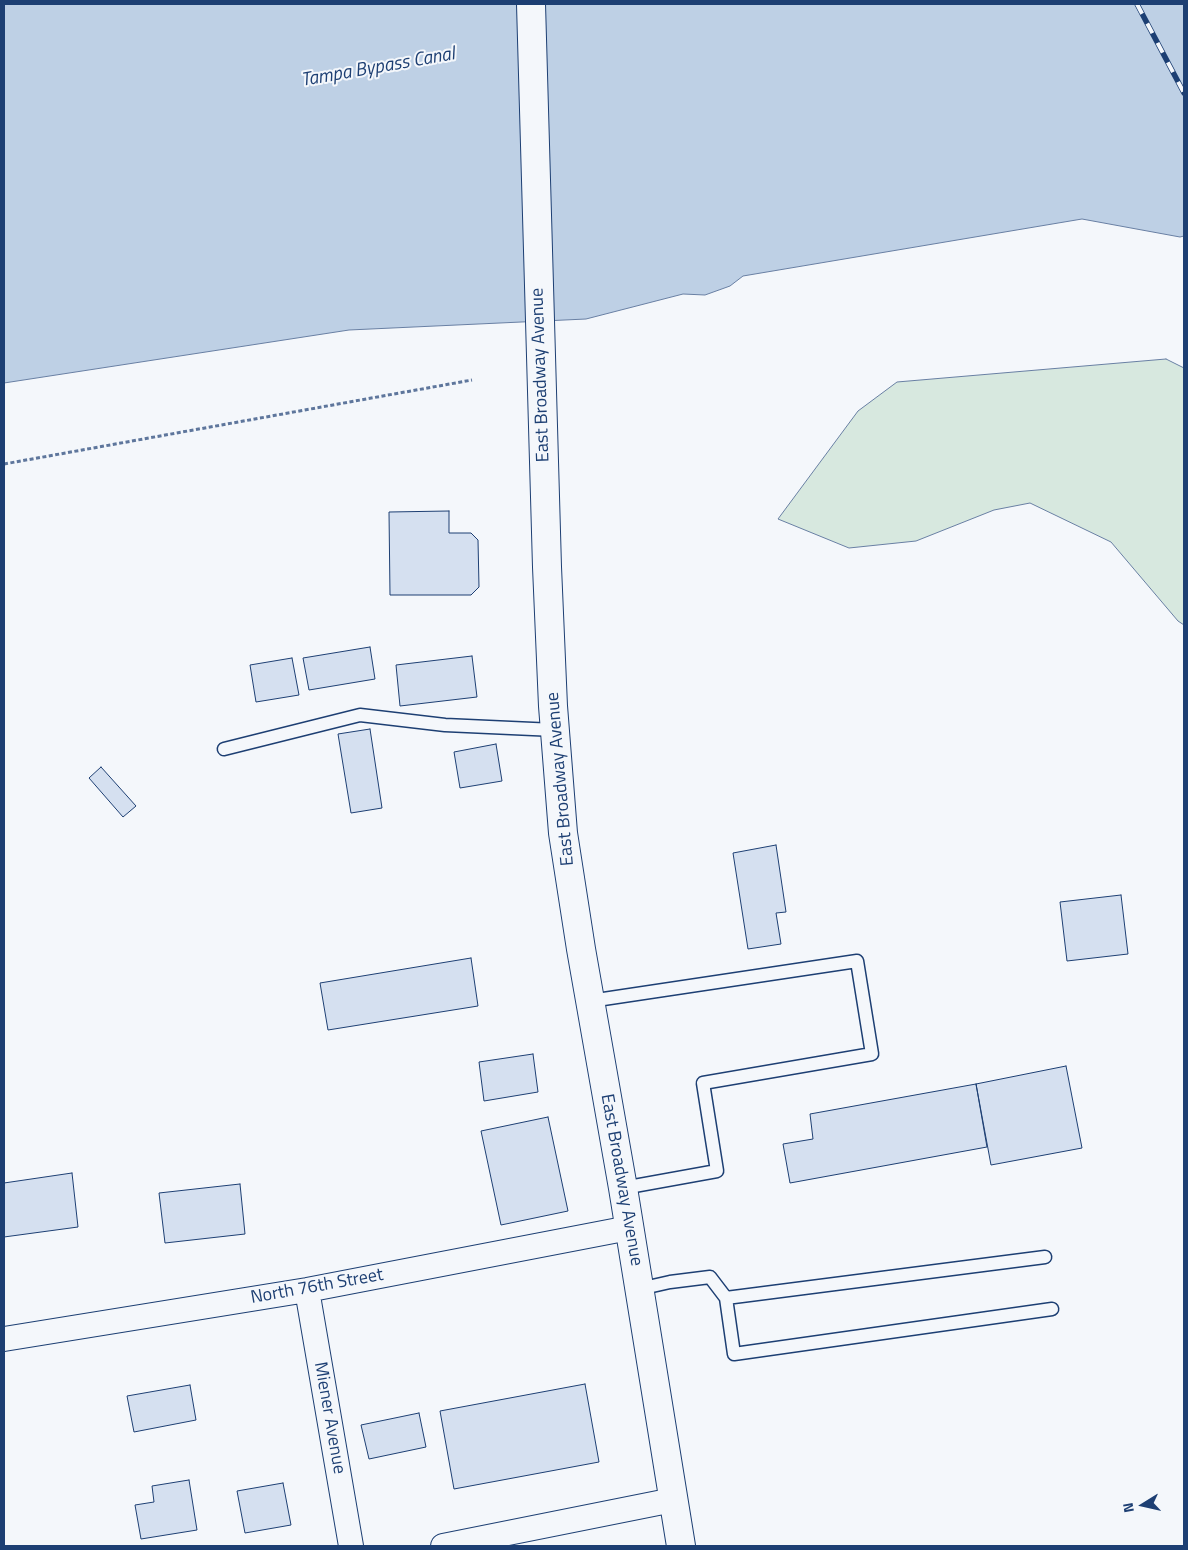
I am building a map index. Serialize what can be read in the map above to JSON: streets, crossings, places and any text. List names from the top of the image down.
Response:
{
  "streets": {
    "main road": ["East Broadway Avenue"],
    "street": ["North 76th Street", "Miener Avenue"]
  },
  "crossings": [
    ["East Broadway Avenue", "North 76th Street"],
    ["North 76th Street", "Miener Avenue"]
  ],
  "water": ["Tampa Bypass Canal"],
  "north": "left"
}
